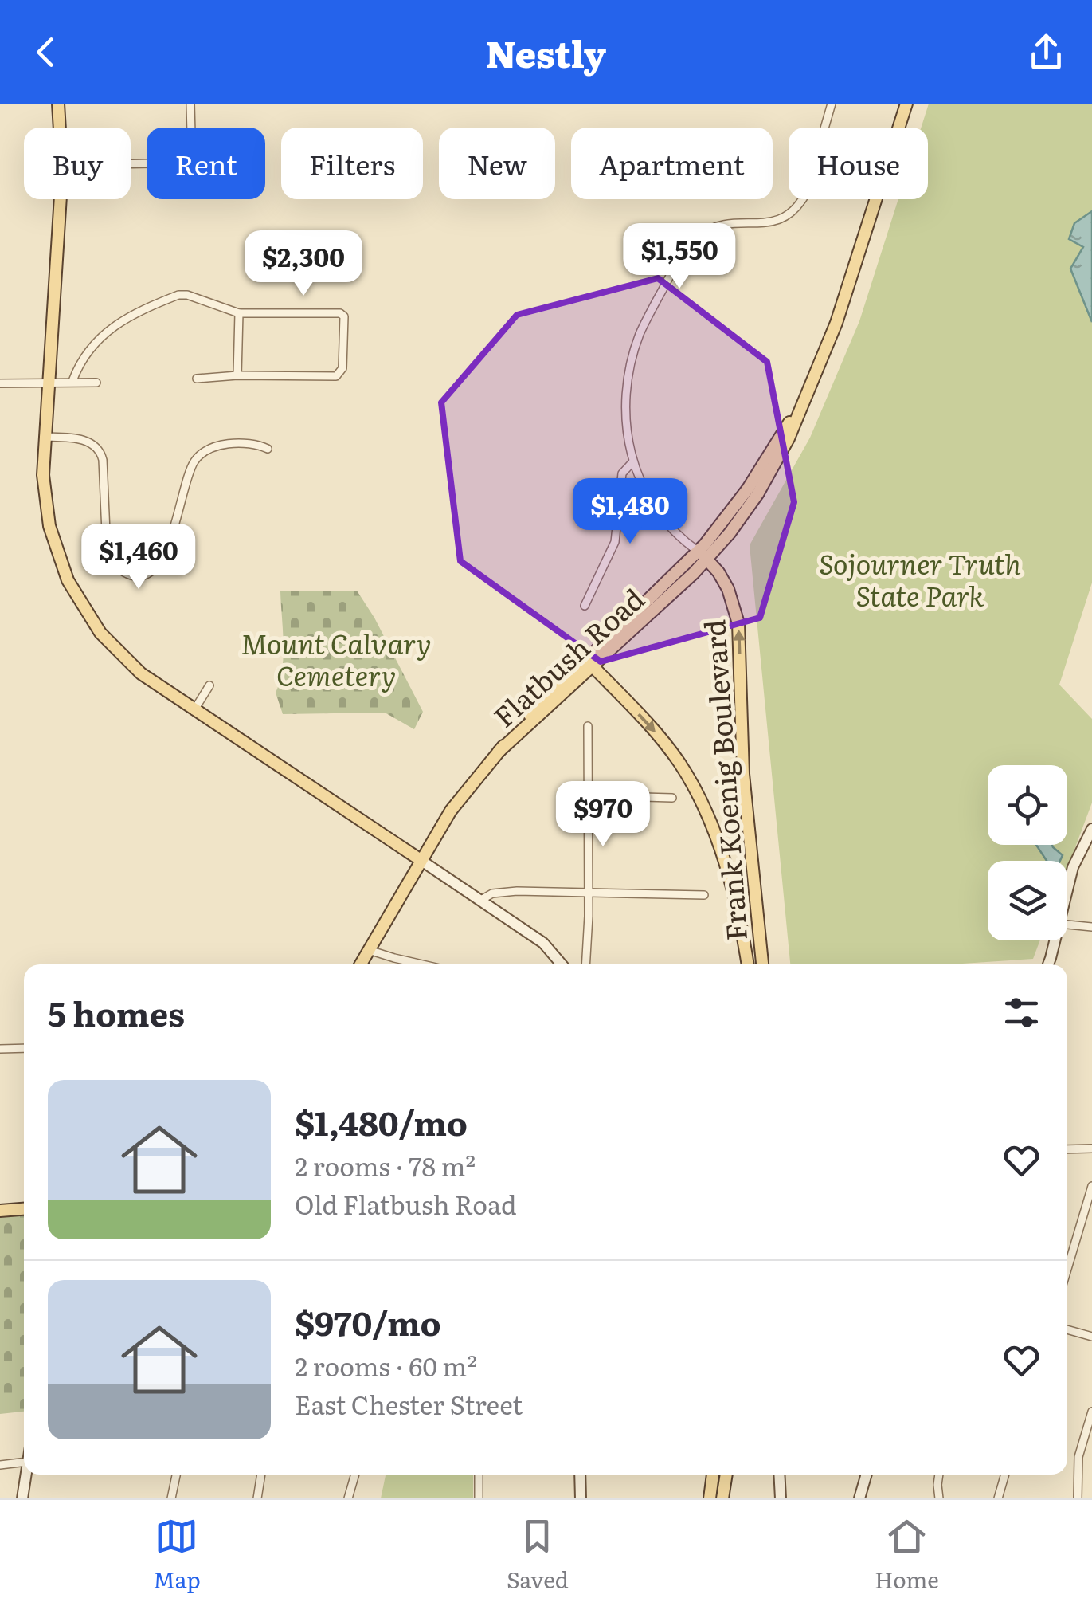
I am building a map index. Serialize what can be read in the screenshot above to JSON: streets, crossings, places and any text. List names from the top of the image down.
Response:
{
  "streets": {
    "main road": ["Flatbush Road", "Frank Koenig Boulevard"]
  },
  "crossings": [
    ["Flatbush Road", "Frank Koenig Boulevard"]
  ],
  "parks": ["Sojourner Truth State Park", "Mount Calvary Cemetery"],
  "page": {
    "header": "Nestly",
    "chip": [
      "Buy",
      "Rent",
      "Filters",
      "New",
      "Apartment",
      "House"
    ],
    "price": [
      "$1,550",
      "$2,300",
      "$1,480",
      "$1,460",
      "$970"
    ],
    "heading": "5 homes",
    "list": [
      {
        "name": "$1,480/mo",
        "note": "2 rooms · 78 m² · Old Flatbush Road"
      },
      {
        "name": "$970/mo",
        "note": "2 rooms · 60 m² · East Chester Street"
      }
    ],
    "tabs": ["Map", "Saved", "Home"]
  }
}
